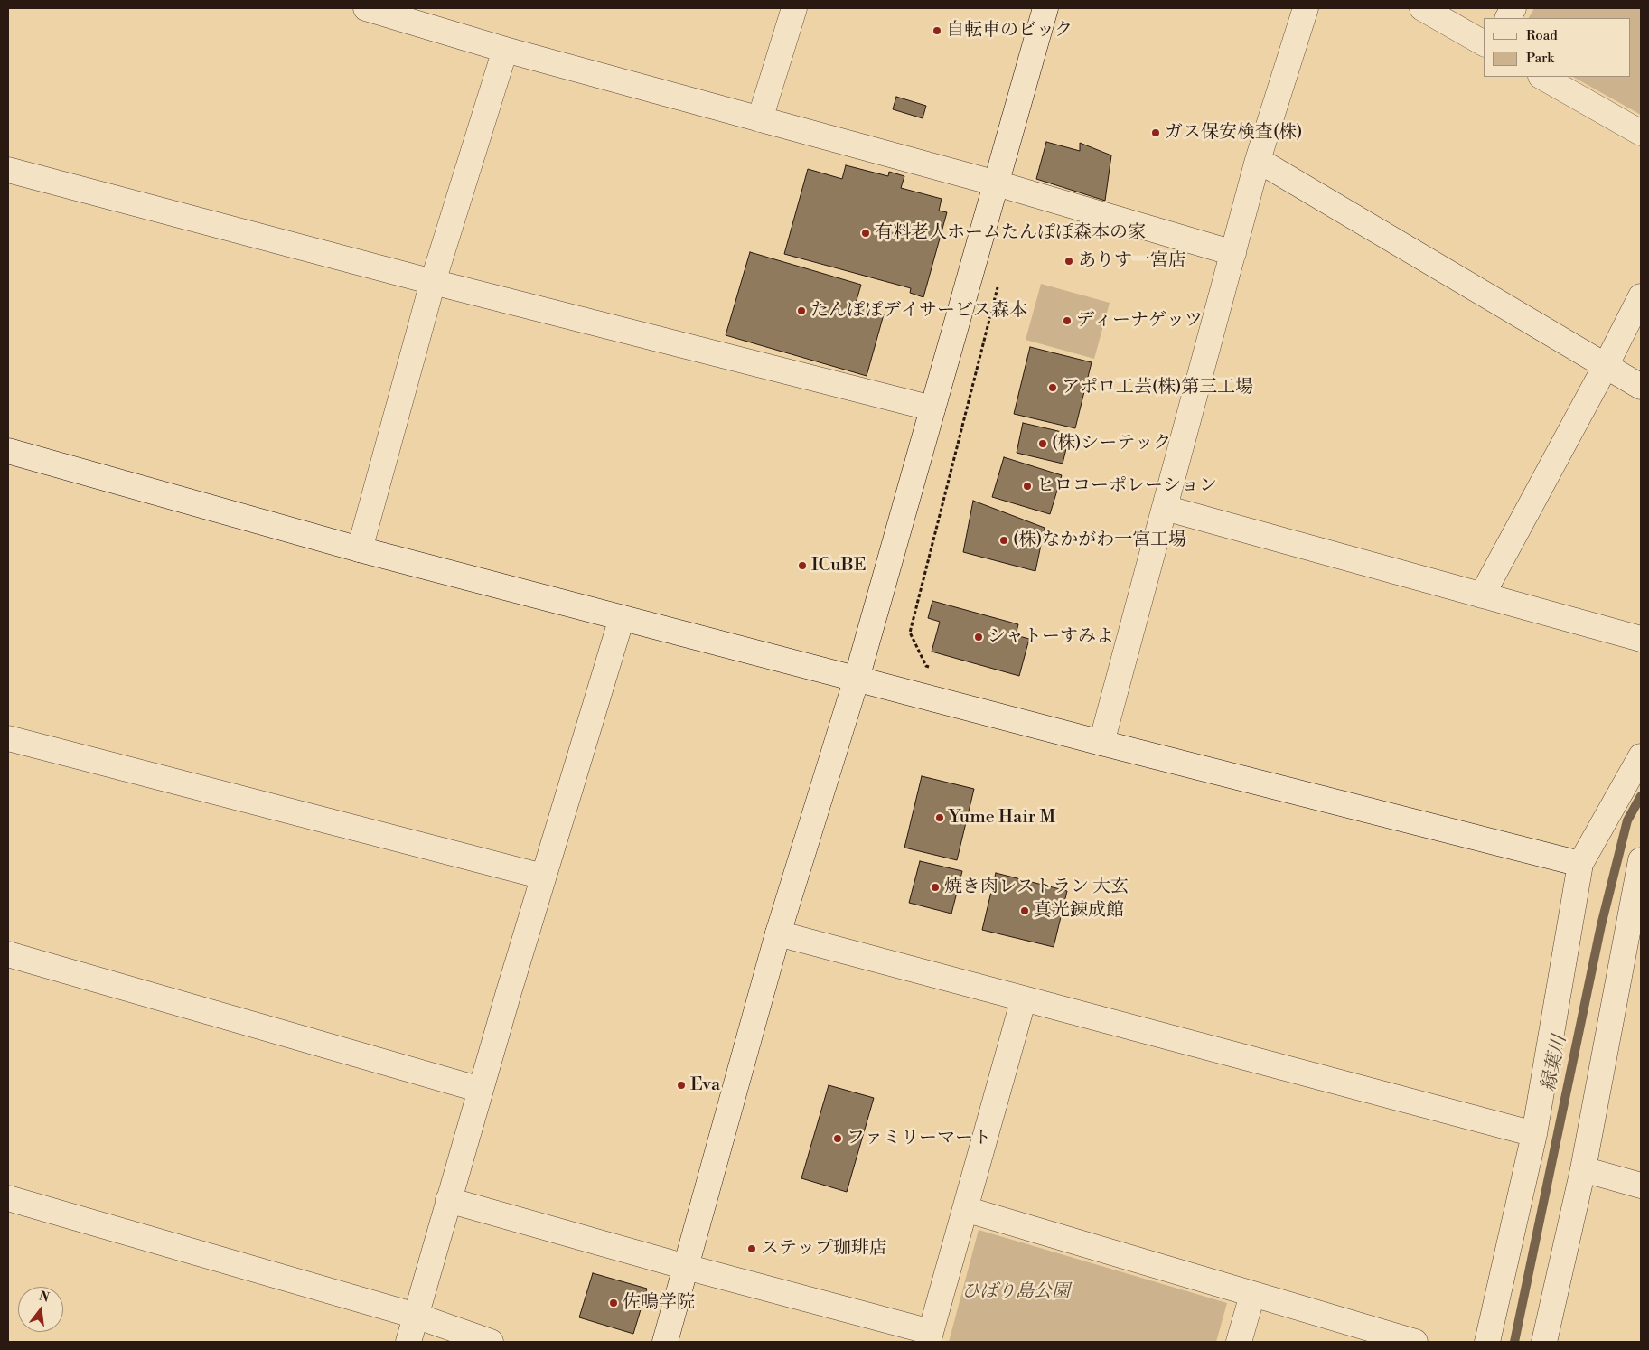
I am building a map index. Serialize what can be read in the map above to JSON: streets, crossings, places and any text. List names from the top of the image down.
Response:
{
  "water": ["縁葉川"],
  "parks": ["ひばり島公園"],
  "places": [
    "自転車のビック",
    "ガス保安検査(株)",
    "有料老人ホームたんぽぽ森本の家",
    "ありす一宮店",
    "たんぽぽデイサービス森本",
    "ディーナゲッツ",
    "アポロ工芸(株)第三工場",
    "(株)シーテック",
    "ヒロコーポレーション",
    "(株)なかがわ一宮工場",
    "ICuBE",
    "シャトーすみよ",
    "Yume Hair M",
    "焼き肉レストラン 大玄",
    "真光錬成館",
    "Eva",
    "ファミリーマート",
    "ステップ珈琲店",
    "佐鳴学院"
  ],
  "legend": ["Road", "Park"],
  "north": "top"
}
